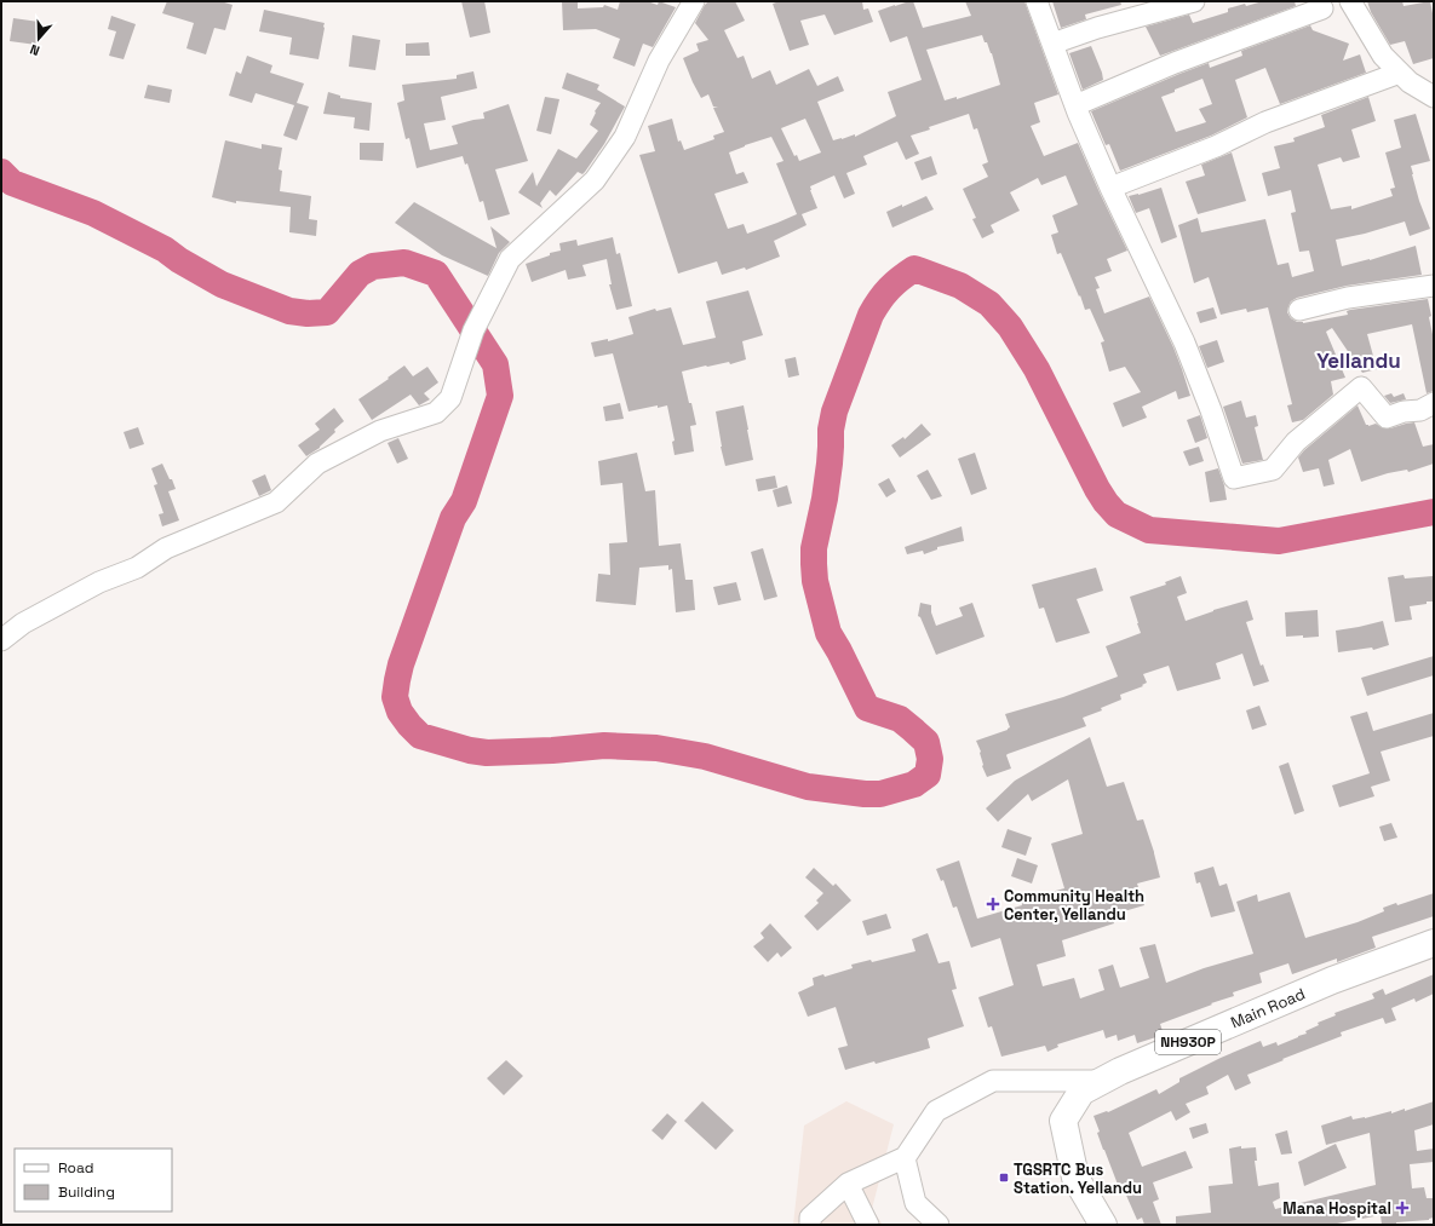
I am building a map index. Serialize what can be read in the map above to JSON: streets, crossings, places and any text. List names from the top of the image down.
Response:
{
  "streets": {
    "highway": ["Main Road", "NH930P"]
  },
  "districts": ["Yellandu"],
  "places": {
    "health": ["Community Health Center, Yellandu", "Mana Hospital"],
    "transit": ["TGSRTC Bus Station. Yellandu"]
  },
  "legend": ["Road", "Building"],
  "north": "bottom"
}
